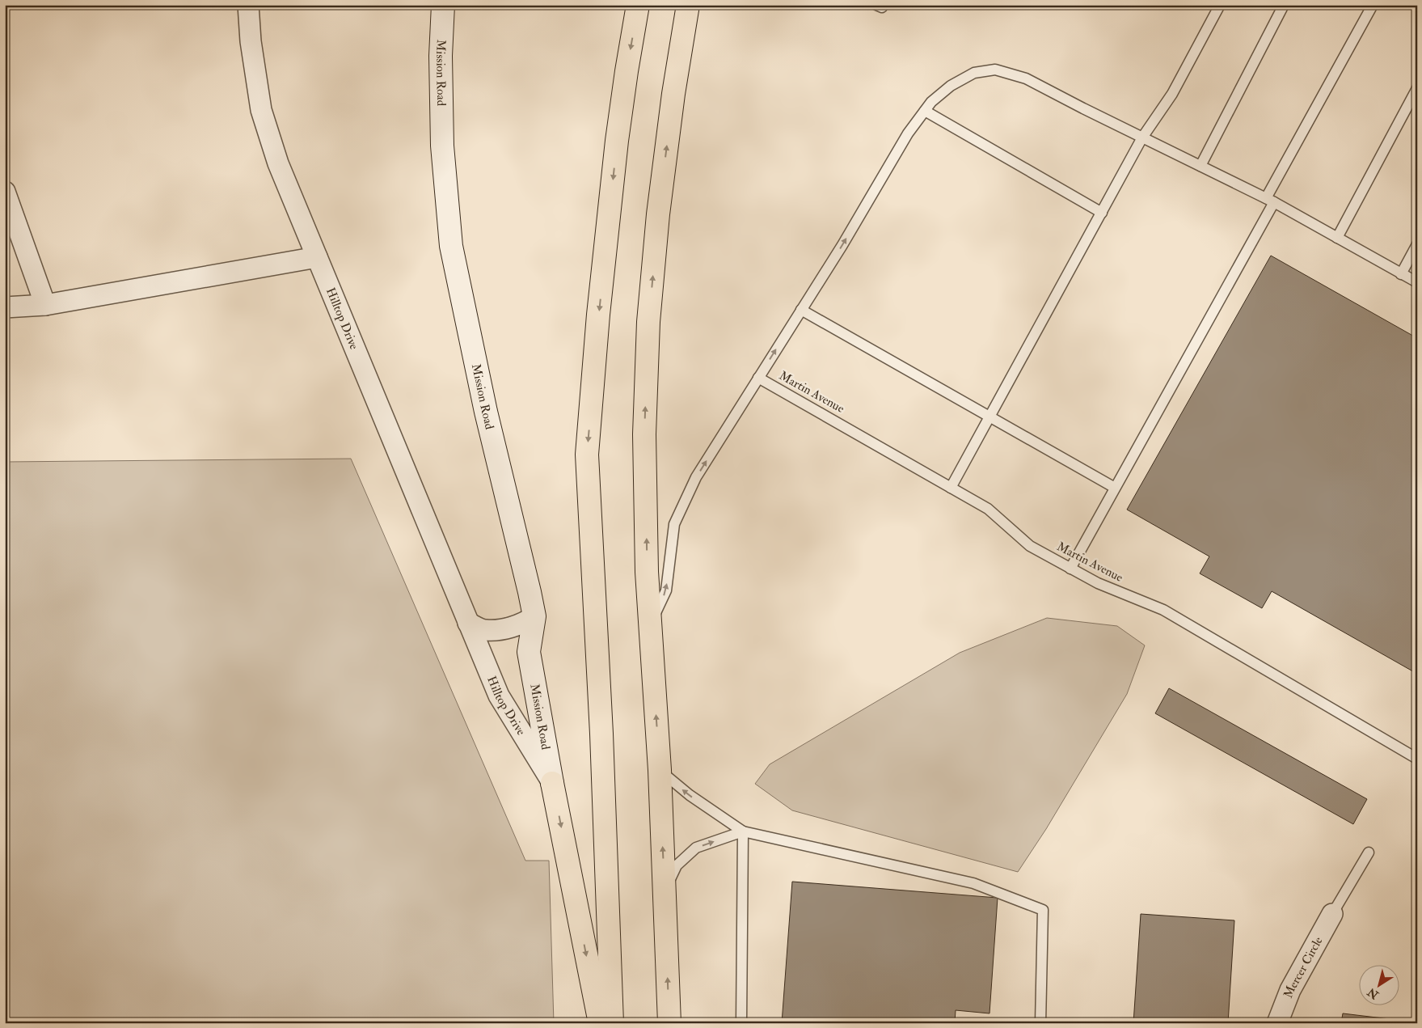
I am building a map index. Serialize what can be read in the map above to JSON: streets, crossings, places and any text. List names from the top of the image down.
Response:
{
  "streets": {
    "street": ["Mission Road", "Hilltop Drive", "Mercer Circle"],
    "lane": ["Martin Avenue"]
  },
  "crossings": [
    ["Mission Road", "Hilltop Drive"]
  ],
  "north": "bottom left"
}
